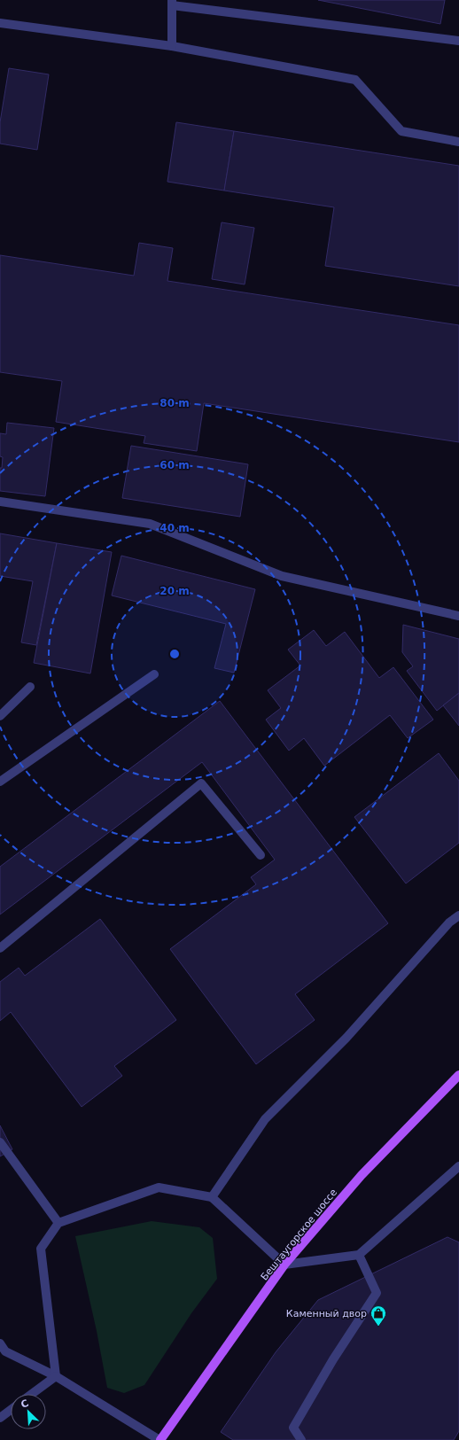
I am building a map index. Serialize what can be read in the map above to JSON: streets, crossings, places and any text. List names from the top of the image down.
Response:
{
  "streets": {
    "main road": ["Бештаугорское шоссе"]
  },
  "places": {
    "shop": ["Каменный двор"]
  },
  "north": "top left",
  "rings": [
    "80 m",
    "60 m",
    "40 m",
    "20 m"
  ]
}
